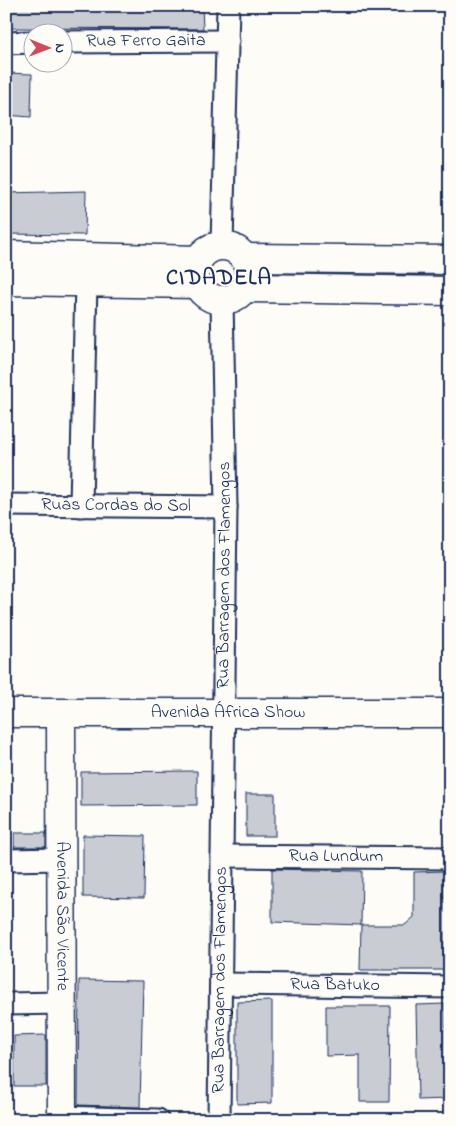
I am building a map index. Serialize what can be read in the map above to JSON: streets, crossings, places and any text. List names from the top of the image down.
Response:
{
  "streets": {
    "street": [
      "Rua Ferro Gaita",
      "Ruas Cordas do Sol",
      "Rua Barragem dos Flamengos",
      "Avenida África Show",
      "Rua Lundum",
      "Avenida São Vicente",
      "Rua Batuko"
    ]
  },
  "crossings": [
    ["Ruas Cordas do Sol", "Rua Barragem dos Flamengos"],
    ["Rua Barragem dos Flamengos", "Avenida África Show"],
    ["Rua Barragem dos Flamengos", "Rua Lundum"],
    ["Rua Barragem dos Flamengos", "Rua Batuko"],
    ["Avenida África Show", "Avenida São Vicente"]
  ],
  "districts": ["CIDADELA"],
  "north": "right"
}
